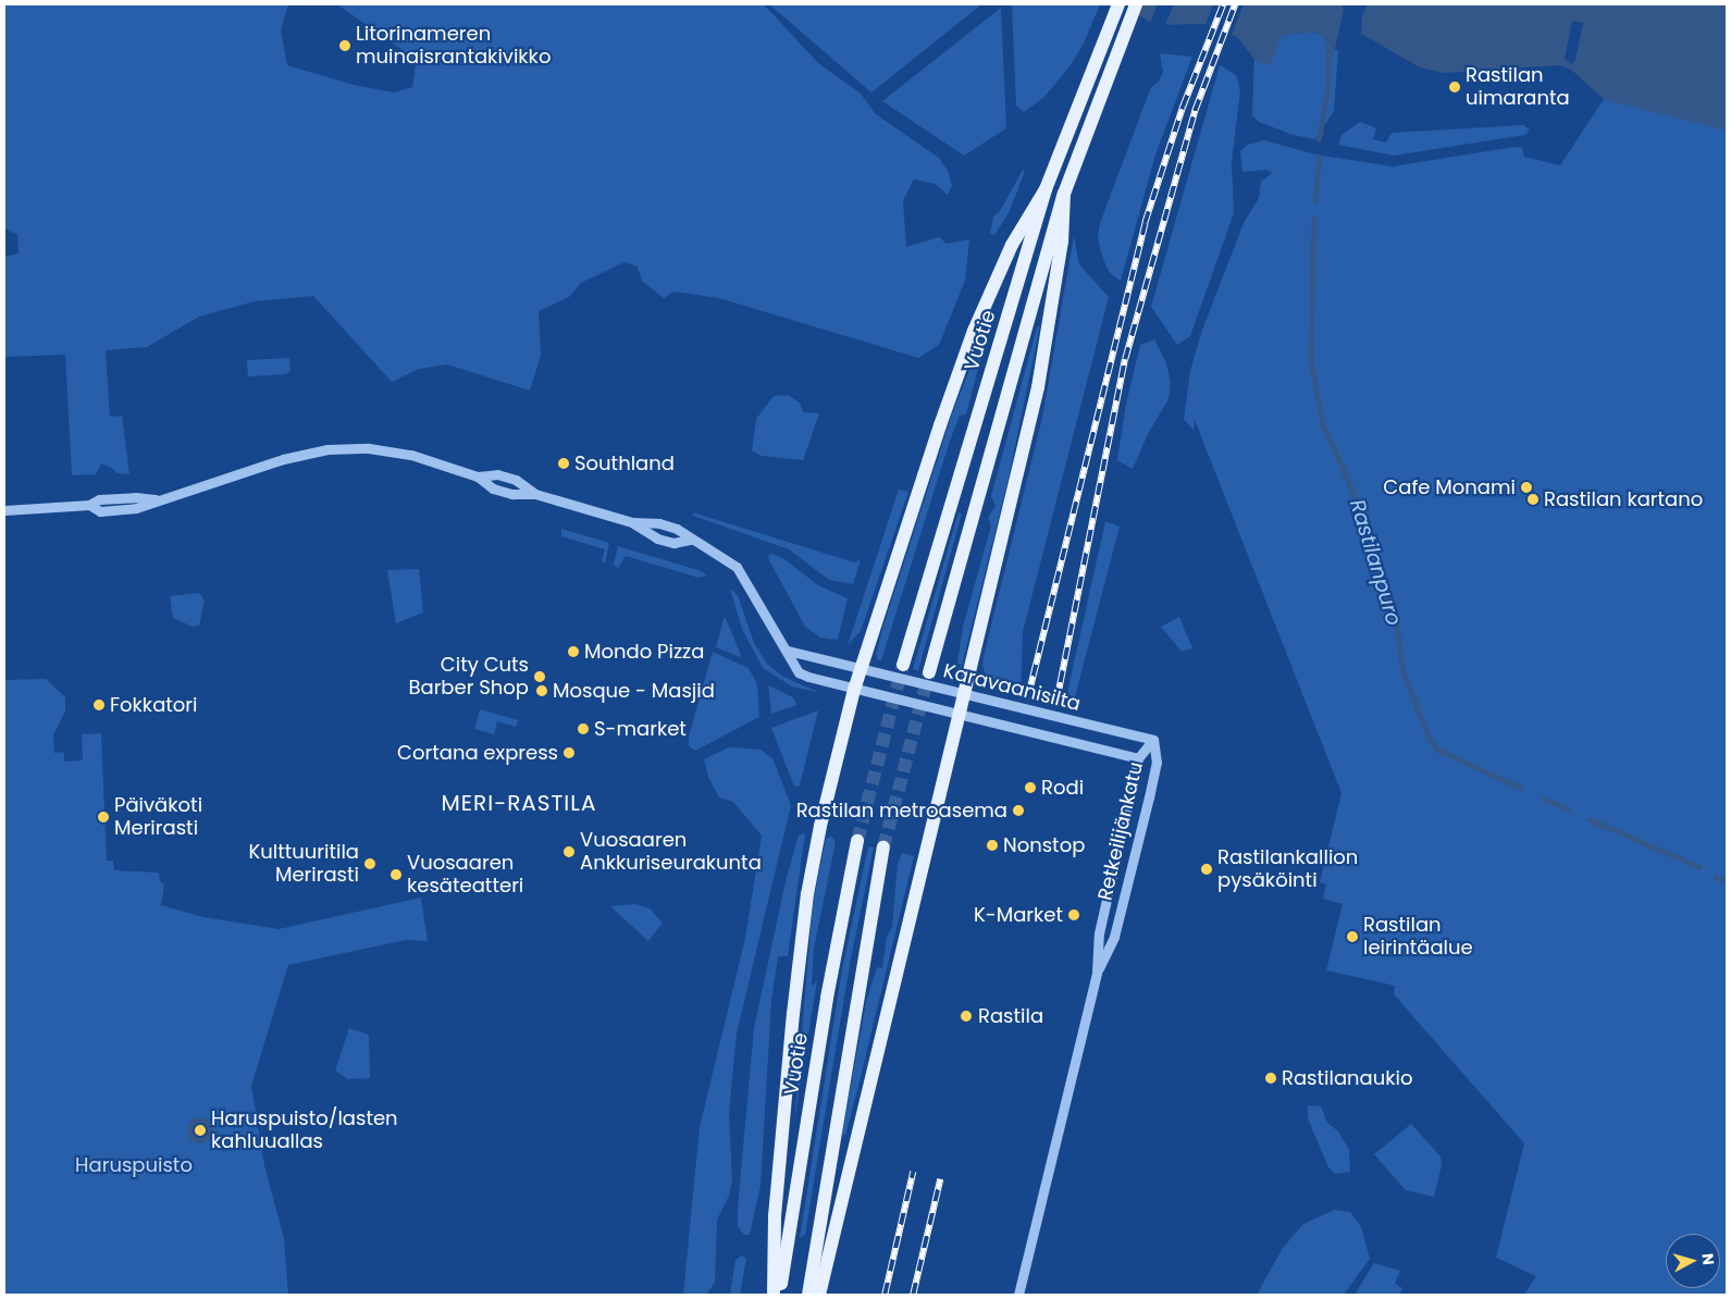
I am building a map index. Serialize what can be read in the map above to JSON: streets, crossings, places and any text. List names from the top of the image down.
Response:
{
  "streets": {
    "main road": ["Vuotie"],
    "street": ["Karavaanisilta", "Retkeilijänkatu"]
  },
  "crossings": [
    ["Karavaanisilta", "Retkeilijänkatu"]
  ],
  "districts": ["MERI-RASTILA"],
  "water": ["Rastilanpuro"],
  "parks": ["Haruspuisto"],
  "places": [
    "Litorinameren muinaisrantakivikko",
    "Rastilan uimaranta",
    "Southland",
    "Cafe Monami",
    "Rastilan kartano",
    "Mondo Pizza",
    "City Cuts Barber Shop",
    "Mosque - Masjid",
    "Fokkatori",
    "S-market",
    "Cortana express",
    "Rodi",
    "Rastilan metroasema",
    "Päiväkoti Merirasti",
    "Nonstop",
    "Vuosaaren Ankkuriseurakunta",
    "Kulttuuritila Merirasti",
    "Rastilankallion pysäköinti",
    "Vuosaaren kesäteatteri",
    "K-Market",
    "Rastilan leirintäalue",
    "Rastila",
    "Rastilanaukio",
    "Haruspuisto/lasten kahluuallas"
  ],
  "north": "right"
}
